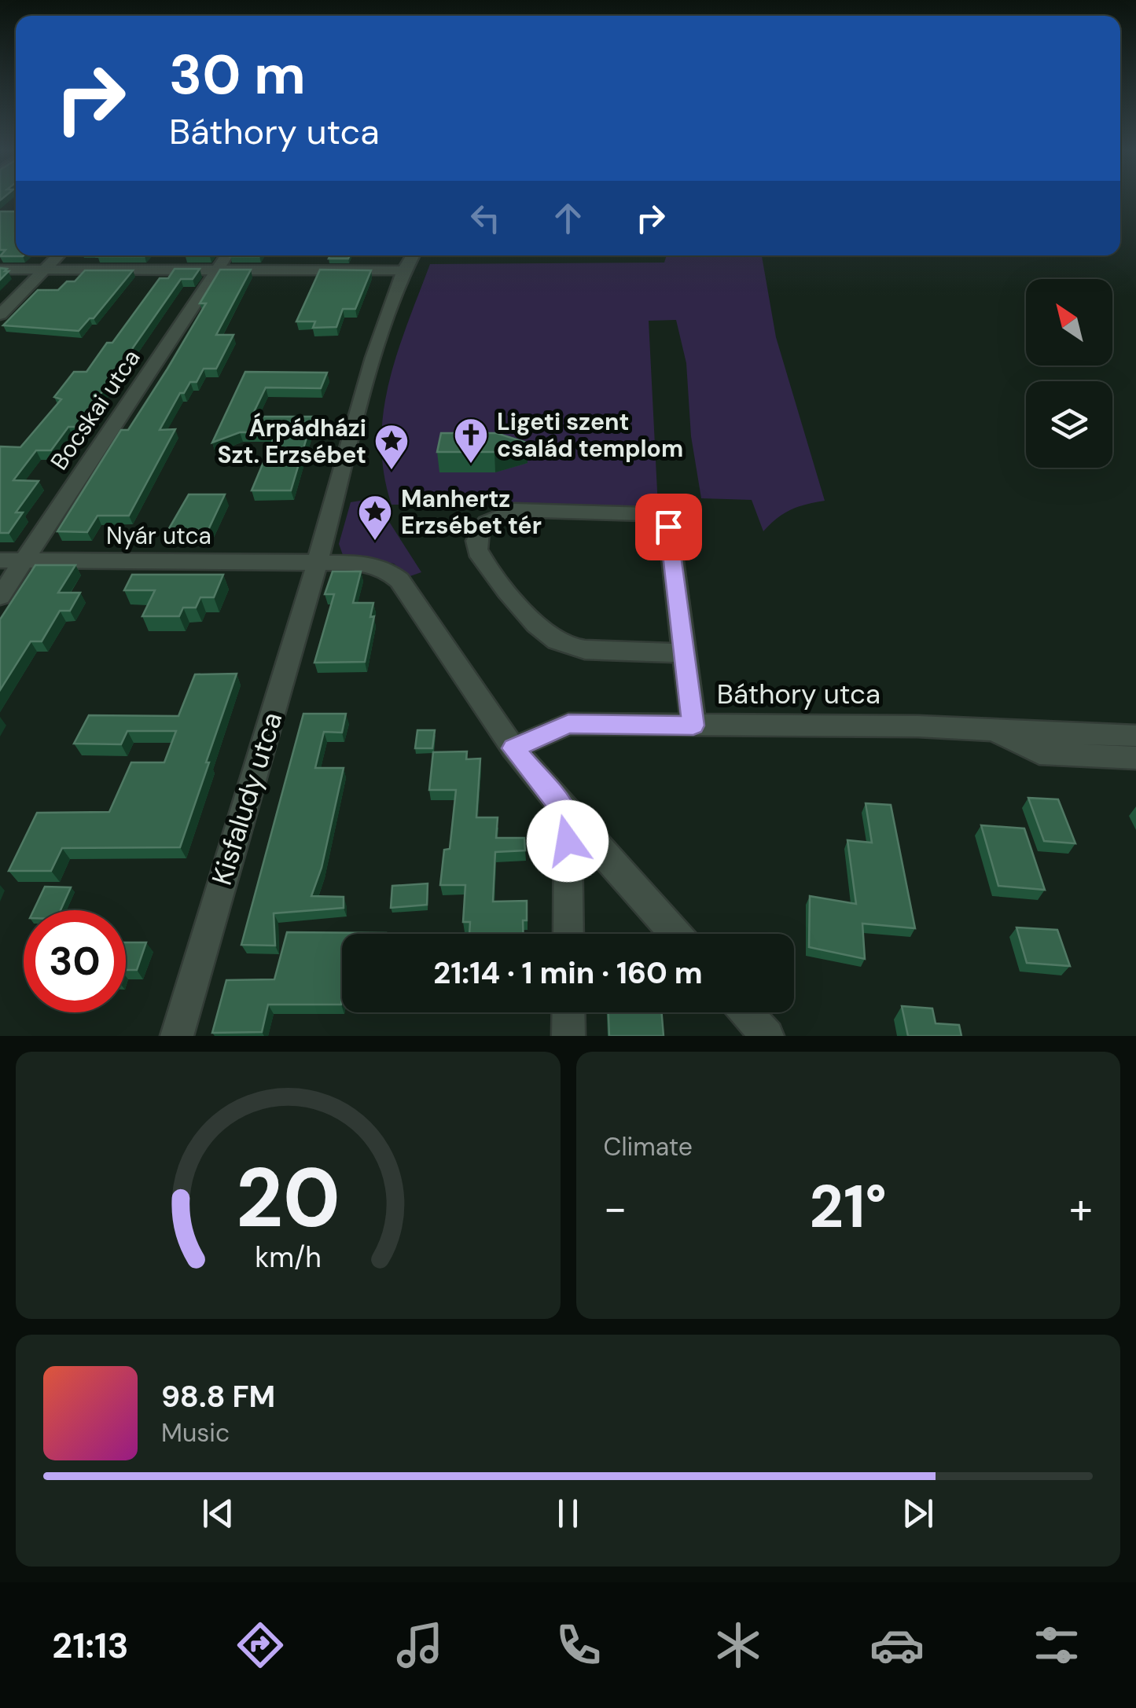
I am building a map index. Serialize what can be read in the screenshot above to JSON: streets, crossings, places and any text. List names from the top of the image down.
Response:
{
  "streets": {
    "street": [
      "Bocskai utca",
      "Nyár utca",
      "Báthory utca",
      "Kisfaludy utca"
    ]
  },
  "crossings": [
    ["Bocskai utca", "Nyár utca"],
    ["Nyár utca", "Kisfaludy utca"]
  ],
  "places": {
    "church": ["Ligeti szent család templom"],
    "place": ["Árpádházi Szt. Erzsébet", "Manhertz Erzsébet tér"]
  },
  "north": "top left",
  "page": {
    "turn": ["30 m", "Báthory utca"],
    "limit": "30",
    "trip": "21:14 · 1 min · 160 m",
    "tile": "Climate",
    "heat": ["−", "21°", "+"],
    "song": ["98.8 FM", "Music"],
    "tabs": "21:13",
    "gauge": ["20", "km/h"]
  }
}
